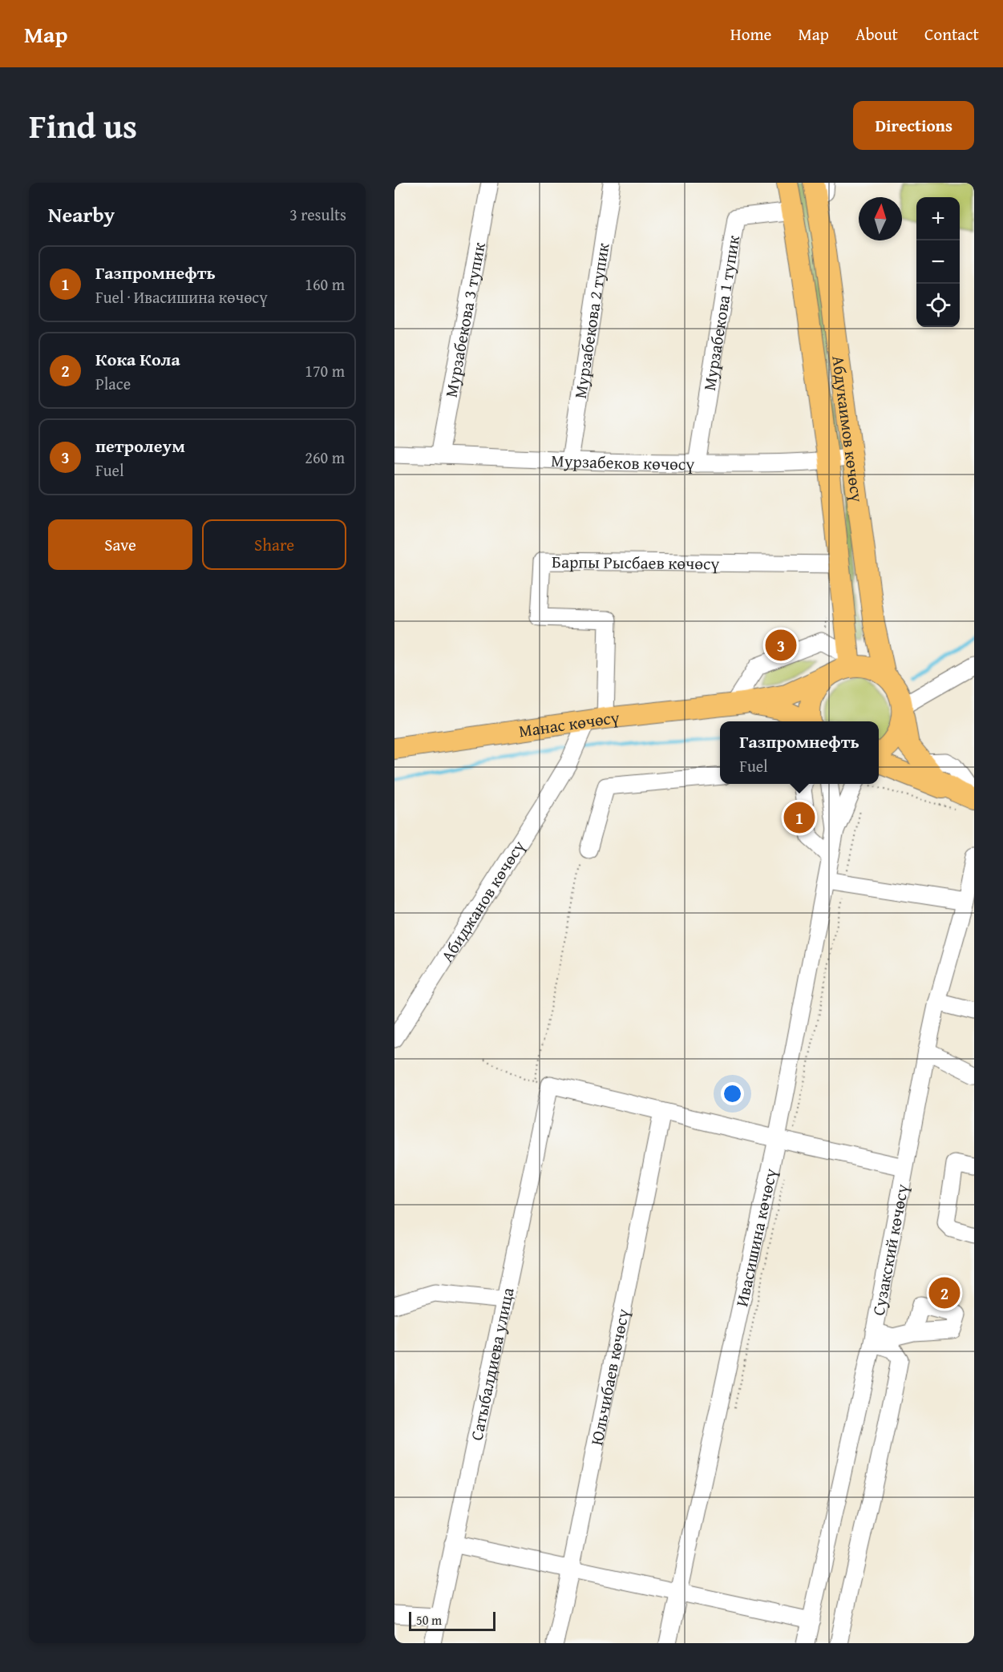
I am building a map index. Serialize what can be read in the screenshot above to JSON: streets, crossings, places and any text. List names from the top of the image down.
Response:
{
  "streets": {
    "main road": ["Абдукаимов көчөсү", "Манас көчөсү"],
    "street": [
      "Мурзабекова 1 тупик",
      "Мурзабекова 3 тупик",
      "Мурзабекова 2 тупик",
      "Мурзабеков көчөсү",
      "Барпы Рысбаев көчөсү",
      "Абиджанов көчөсү",
      "Ивасишина көчөсү",
      "Сузакский көчөсү",
      "Сатыбалдиева улица",
      "Юльчибаев көчөсү"
    ]
  },
  "crossings": [
    ["Мурзабекова 1 тупик", "Абдукаимов көчөсү"],
    ["Мурзабекова 1 тупик", "Мурзабеков көчөсү"],
    ["Мурзабекова 3 тупик", "Мурзабеков көчөсү"],
    ["Мурзабекова 2 тупик", "Мурзабеков көчөсү"],
    ["Абдукаимов көчөсү", "Мурзабеков көчөсү"],
    ["Абдукаимов көчөсү", "Барпы Рысбаев көчөсү"],
    ["Барпы Рысбаев көчөсү", "Манас көчөсү"],
    ["Барпы Рысбаев көчөсү", "Абиджанов көчөсү"],
    ["Манас көчөсү", "Абиджанов көчөсү"]
  ],
  "scale_bar": "50 m",
  "north": "top",
  "page": {
    "header": "Map",
    "nav": [
      "Home",
      "Map",
      "About",
      "Contact"
    ],
    "title": "Find us",
    "buttons": [
      "Directions",
      ["Save", "Share"]
    ],
    "heading": ["Nearby", "3 results"],
    "map_buttons": ["+", "−"],
    "list": [
      {
        "mark": "1",
        "name": "Газпромнефть",
        "note": "Fuel · Ивасишина көчөсү",
        "value": "160 m"
      },
      {
        "mark": "2",
        "name": "Кока Кола",
        "note": "Place",
        "value": "170 m"
      },
      {
        "mark": "3",
        "name": "петролеум",
        "note": "Fuel",
        "value": "260 m"
      }
    ],
    "pins": ["3", "1", "2"],
    "popup": ["Газпромнефть", "Fuel"],
    "scale": "50 m"
  }
}
